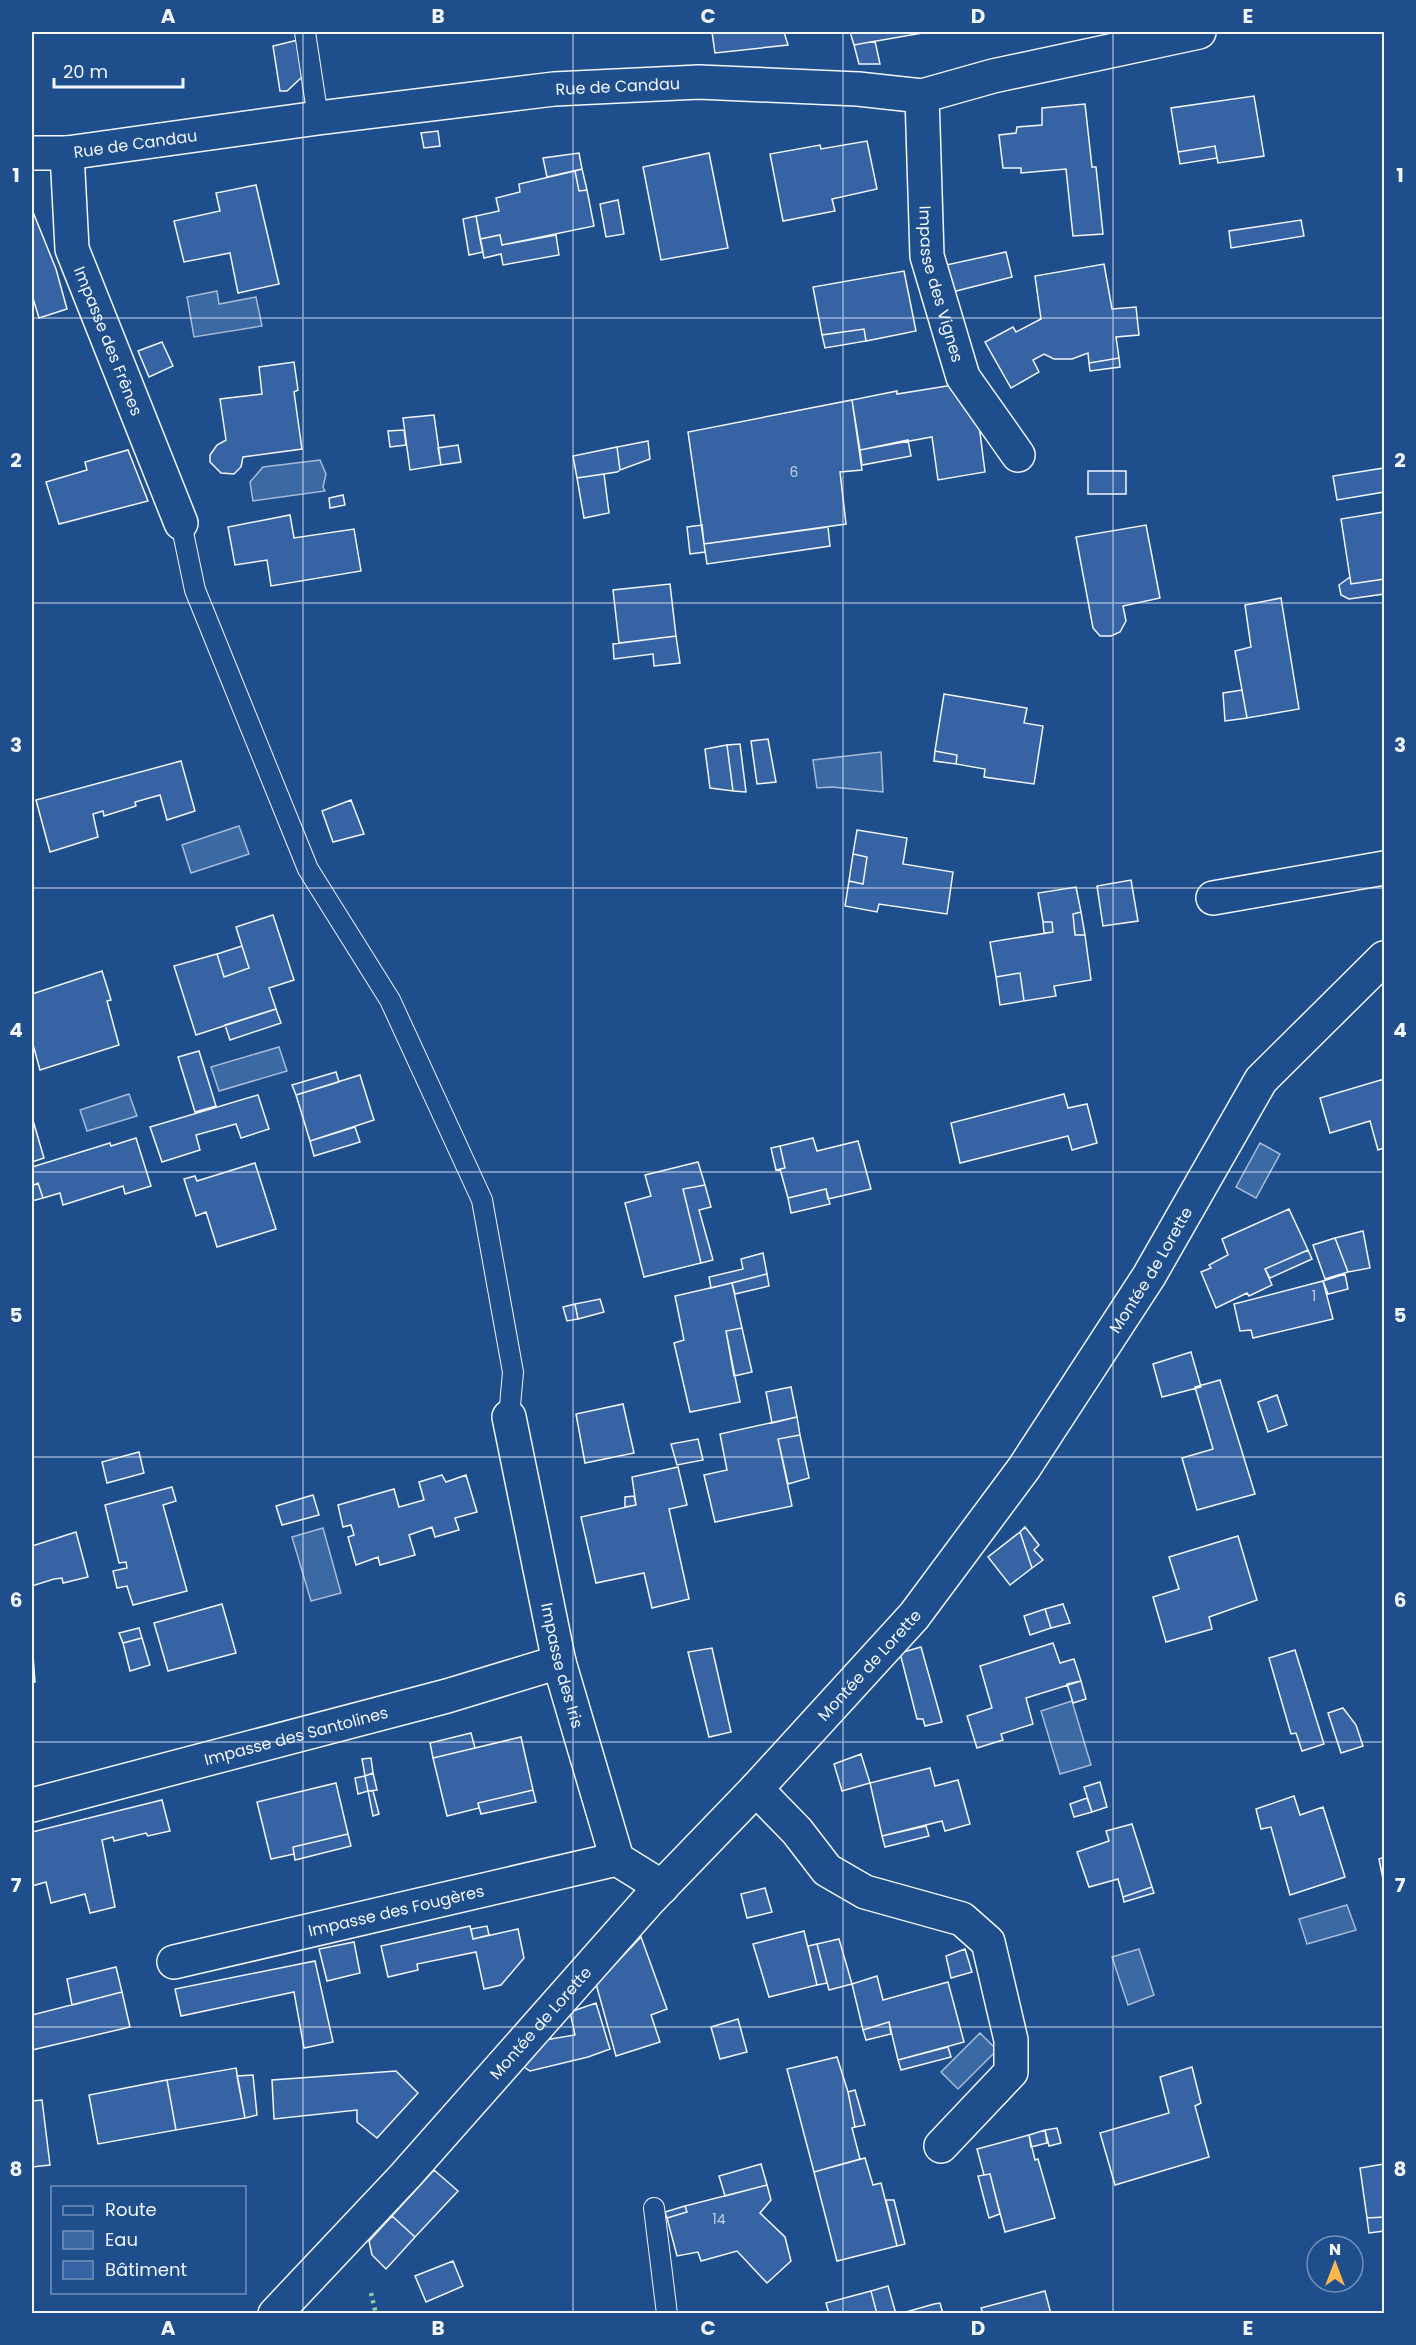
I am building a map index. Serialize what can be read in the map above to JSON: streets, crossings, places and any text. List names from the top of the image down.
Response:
{
  "streets": {
    "street": [
      "Rue de Candau",
      "Impasse des Vignes",
      "Impasse des Frênes",
      "Montée de Lorette",
      "Impasse des Iris",
      "Impasse des Santolines",
      "Impasse des Fougères"
    ]
  },
  "crossings": [
    ["Rue de Candau", "Impasse des Vignes"],
    ["Rue de Candau", "Impasse des Frênes"],
    ["Impasse des Iris", "Impasse des Santolines"],
    ["Impasse des Iris", "Impasse des Fougères"]
  ],
  "house_numbers": ["6", "1", "14"],
  "legend": ["Route", "Eau", "Bâtiment"],
  "scale_bar": "20 m",
  "north": "top",
  "grid": {
    "columns": [
      "A",
      "B",
      "C",
      "D",
      "E"
    ],
    "rows": [
      "1",
      "2",
      "3",
      "4",
      "5",
      "6",
      "7",
      "8"
    ]
  }
}
